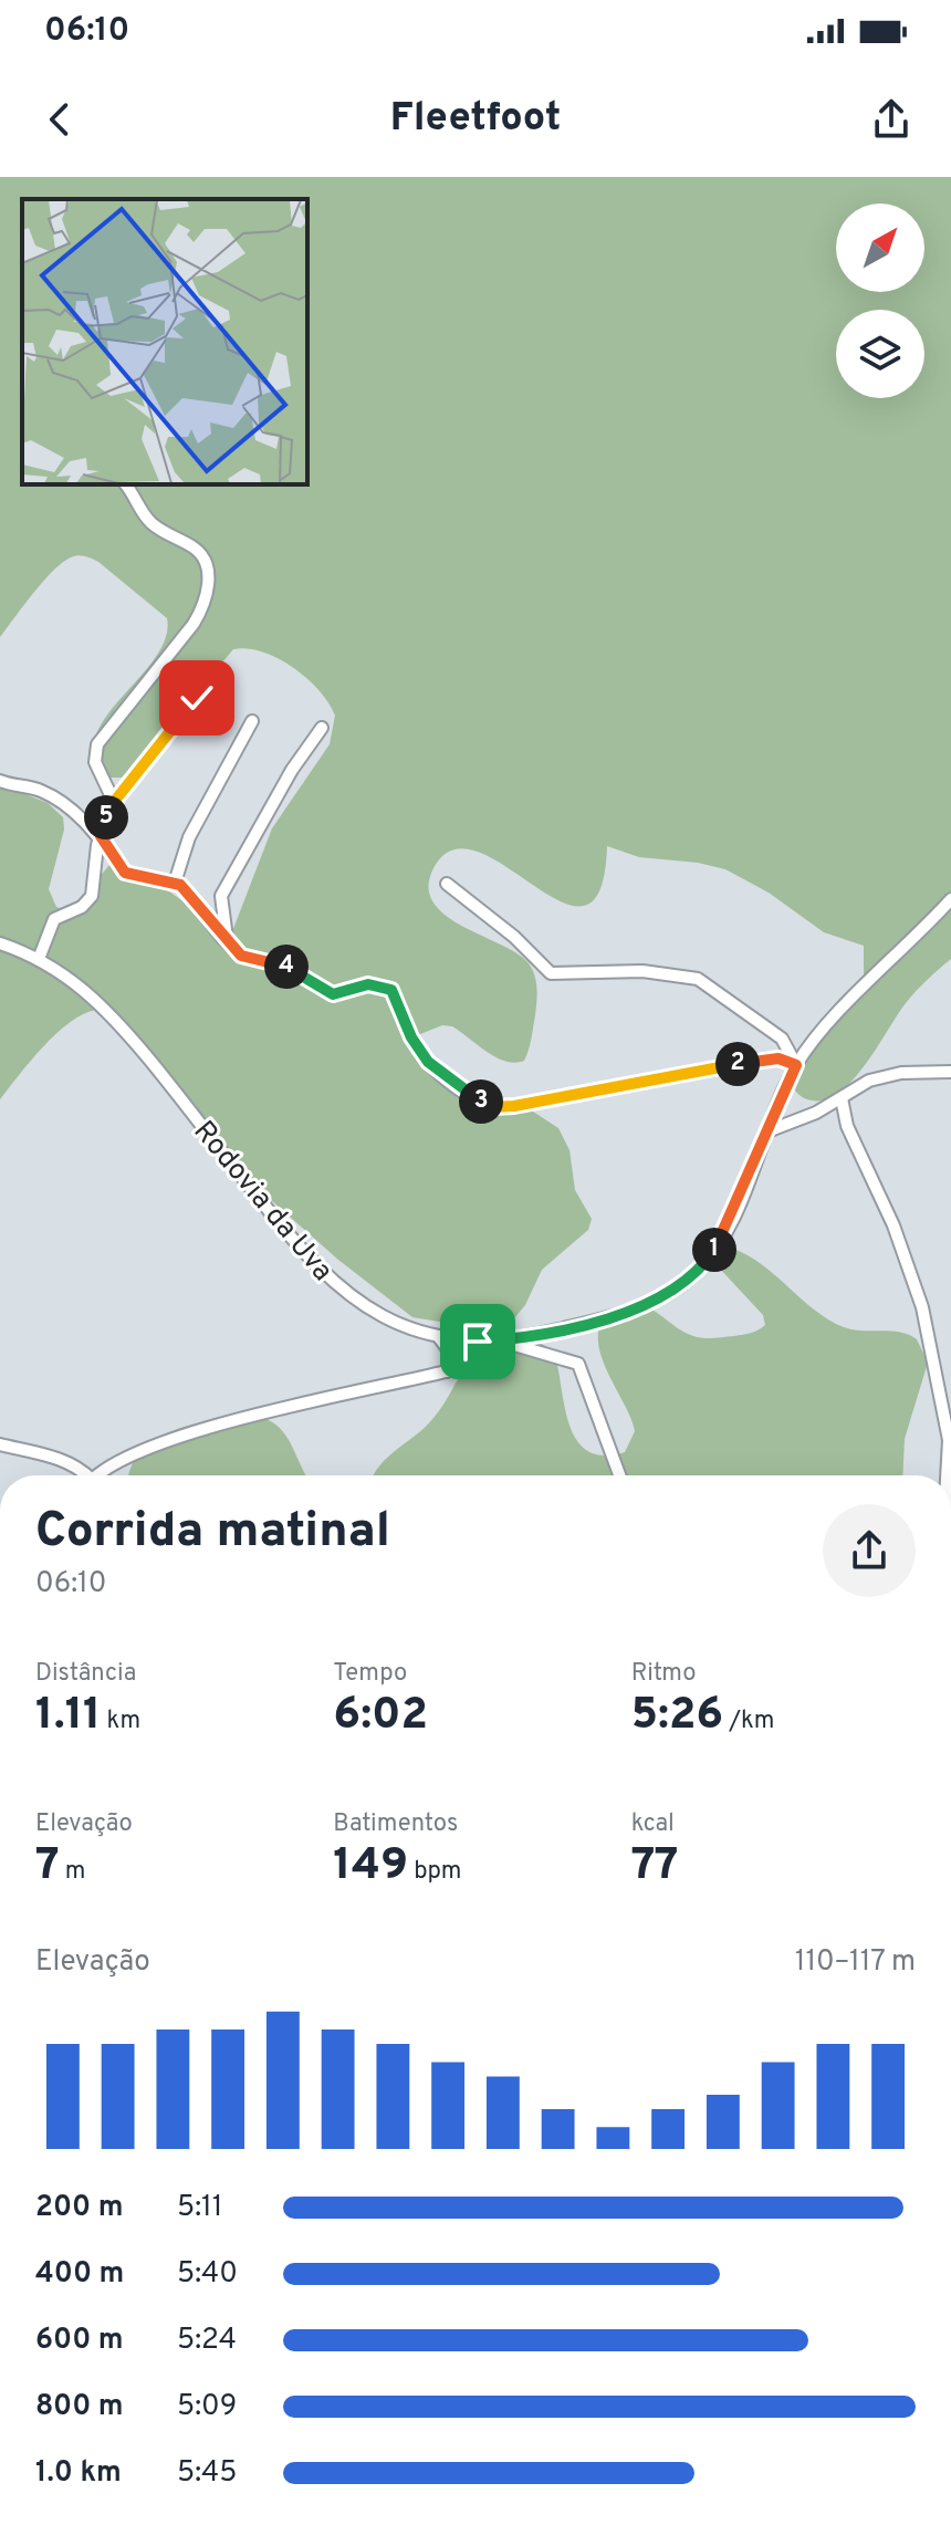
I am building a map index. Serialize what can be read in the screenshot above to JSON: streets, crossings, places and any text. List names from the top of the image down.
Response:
{
  "streets": {
    "street": ["Rodovia da Uva"]
  },
  "north": "top right",
  "page": {
    "status": "06:10",
    "header": "Fleetfoot",
    "pins": [
      "5",
      "4",
      "2",
      "3",
      "1"
    ],
    "heading": ["Corrida matinal", "06:10"],
    "stats": [
      ["Distância", "1.11 km"],
      ["Tempo", "6:02"],
      ["Ritmo", "5:26 /km"],
      ["Elevação", "7 m"],
      ["Batimentos", "149 bpm"],
      ["kcal", "77"]
    ],
    "chart": ["Elevação", "110–117 m"],
    "list": [
      {
        "name": "200 m",
        "note": "5:11"
      },
      {
        "name": "400 m",
        "note": "5:40"
      },
      {
        "name": "600 m",
        "note": "5:24"
      },
      {
        "name": "800 m",
        "note": "5:09"
      },
      {
        "name": "1.0 km",
        "note": "5:45"
      }
    ]
  }
}
